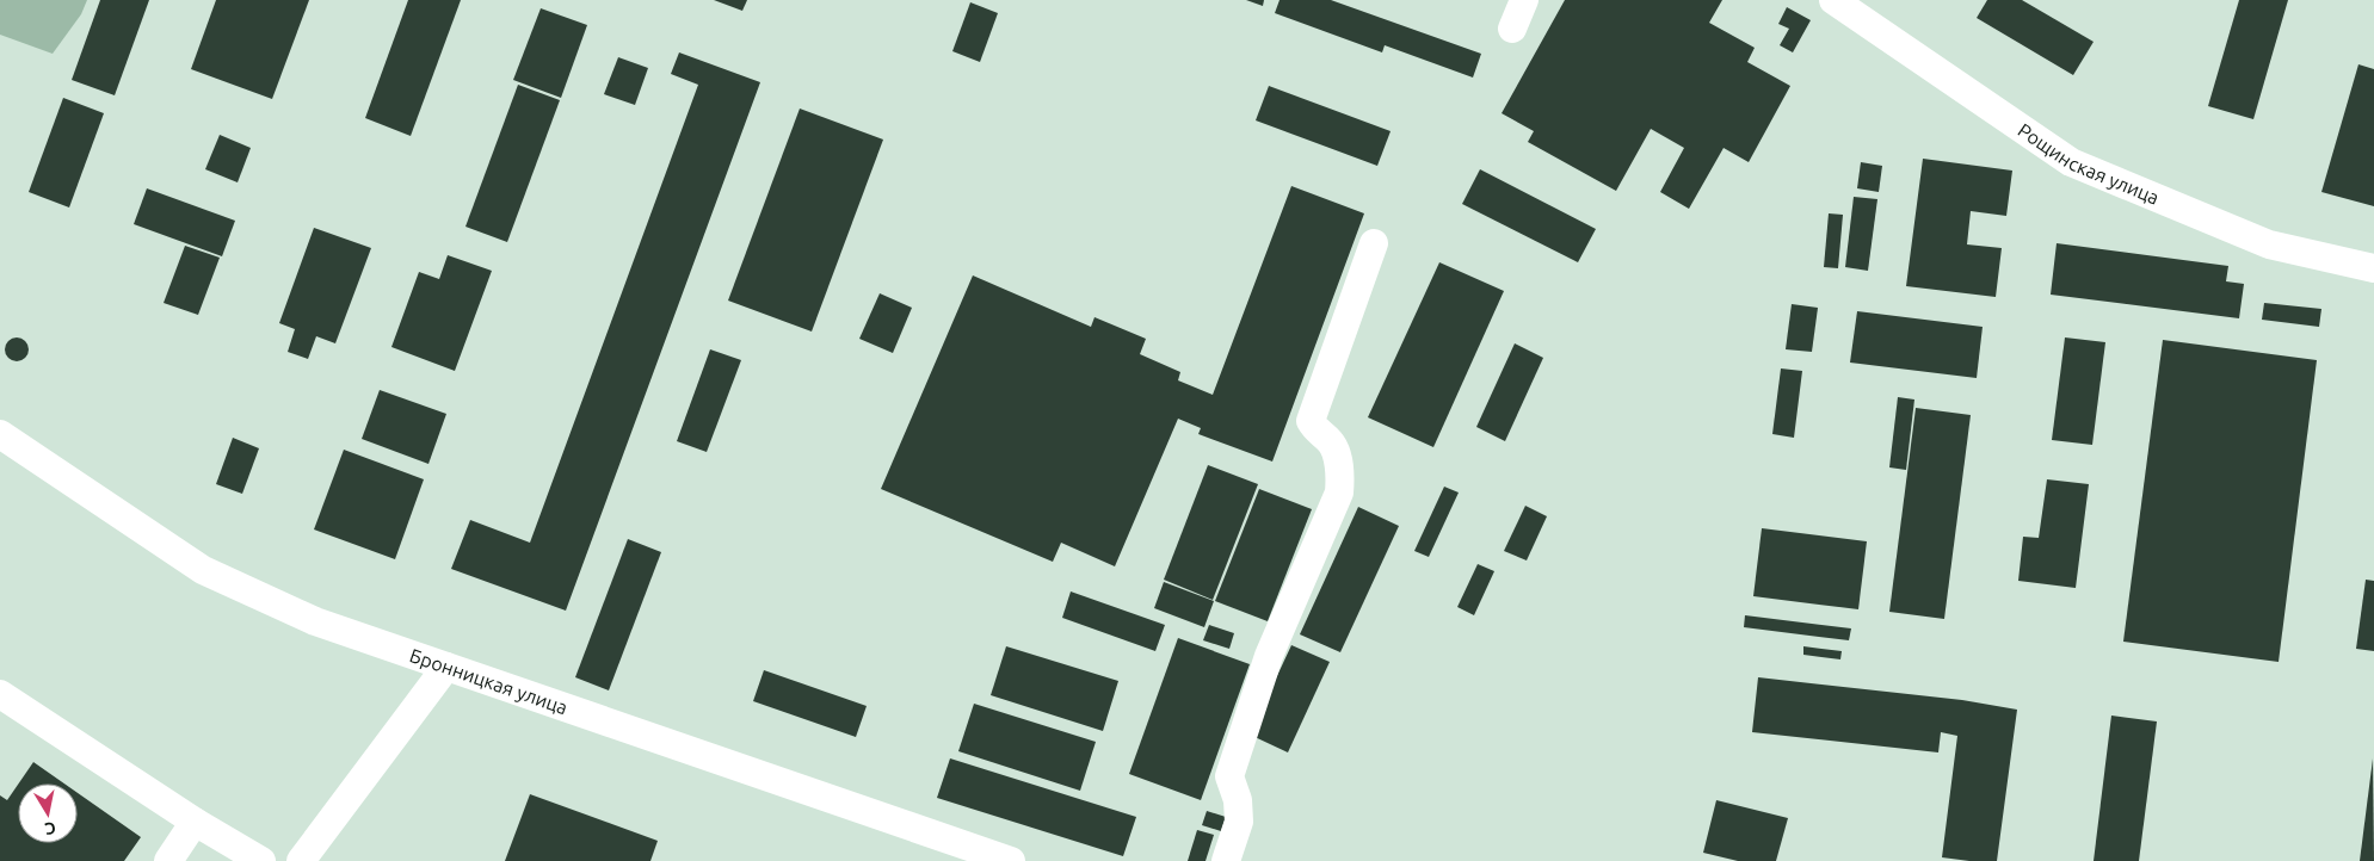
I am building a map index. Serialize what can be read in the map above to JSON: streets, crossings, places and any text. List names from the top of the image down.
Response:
{
  "streets": {
    "street": ["Рощинская улица", "Бронницкая улица"]
  },
  "north": "bottom"
}
